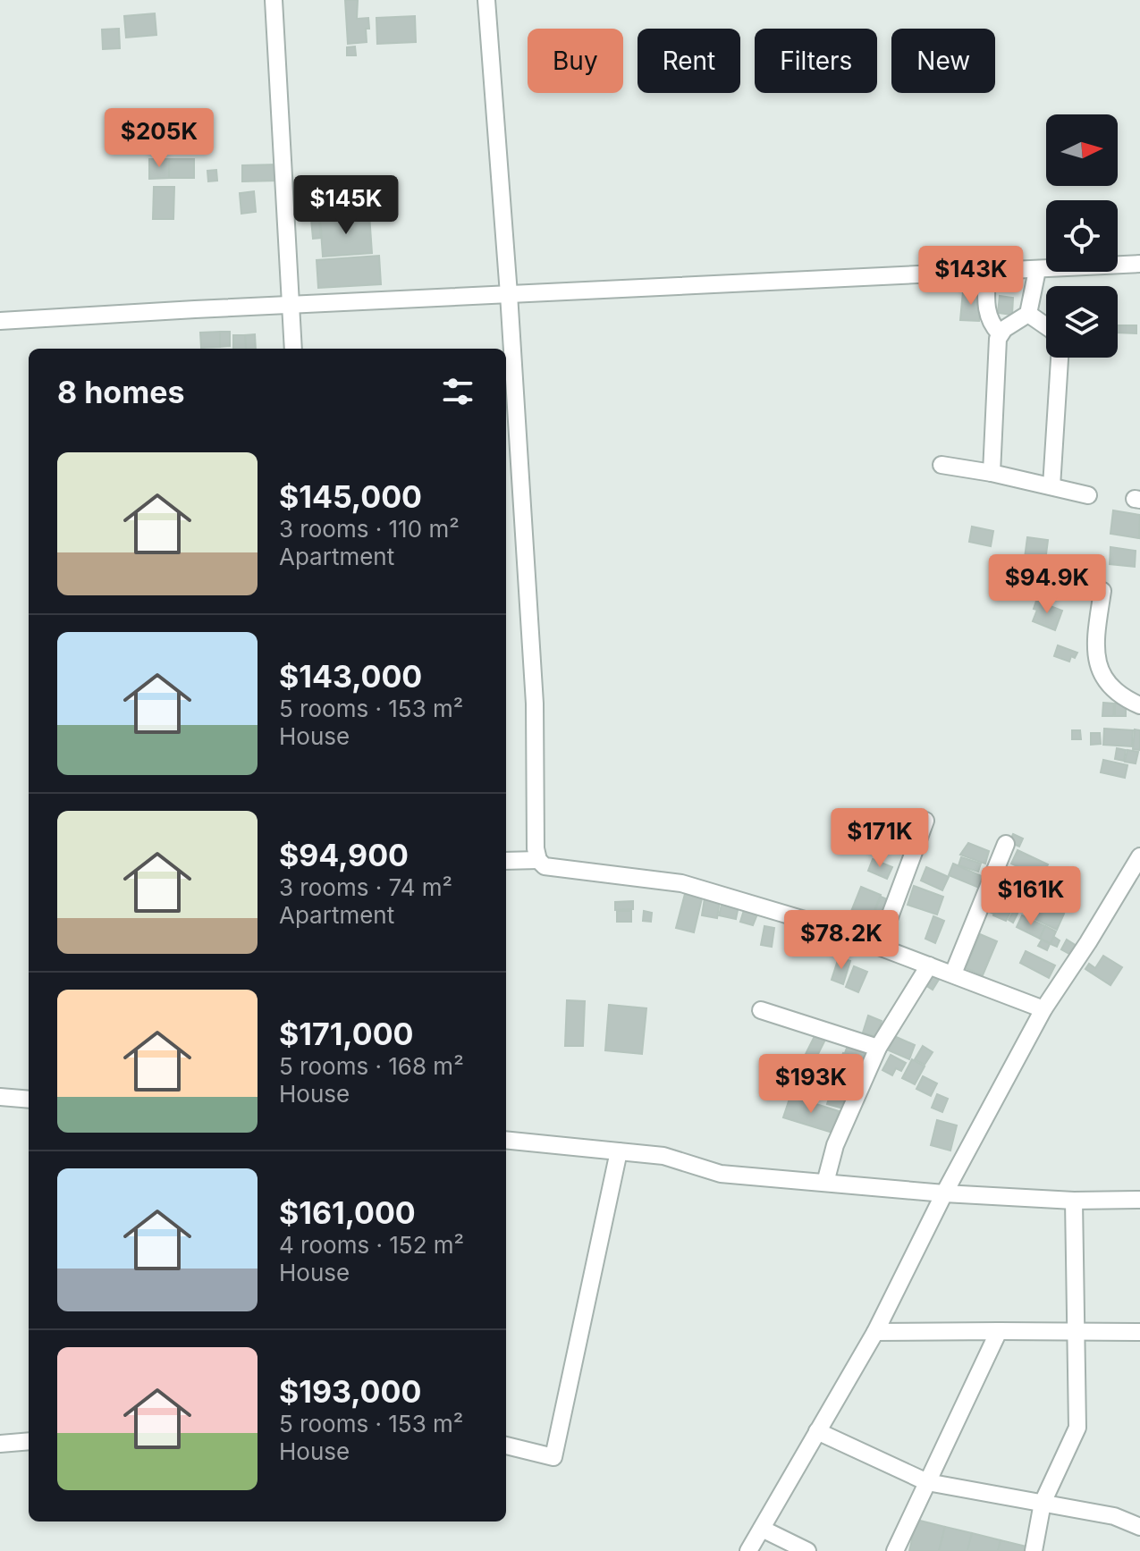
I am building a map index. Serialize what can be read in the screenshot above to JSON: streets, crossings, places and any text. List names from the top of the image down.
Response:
{
  "north": "right",
  "page": {
    "chip": [
      "Buy",
      "Rent",
      "Filters",
      "New"
    ],
    "price": [
      "$205K",
      "$145K",
      "$143K",
      "$94.9K",
      "$171K",
      "$161K",
      "$78.2K",
      "$193K"
    ],
    "heading": "8 homes",
    "list": [
      {
        "name": "$145,000",
        "note": "3 rooms · 110 m² · Apartment"
      },
      {
        "name": "$143,000",
        "note": "5 rooms · 153 m² · House"
      },
      {
        "name": "$94,900",
        "note": "3 rooms · 74 m² · Apartment"
      },
      {
        "name": "$171,000",
        "note": "5 rooms · 168 m² · House"
      },
      {
        "name": "$161,000",
        "note": "4 rooms · 152 m² · House"
      },
      {
        "name": "$193,000",
        "note": "5 rooms · 153 m² · House"
      }
    ]
  }
}
